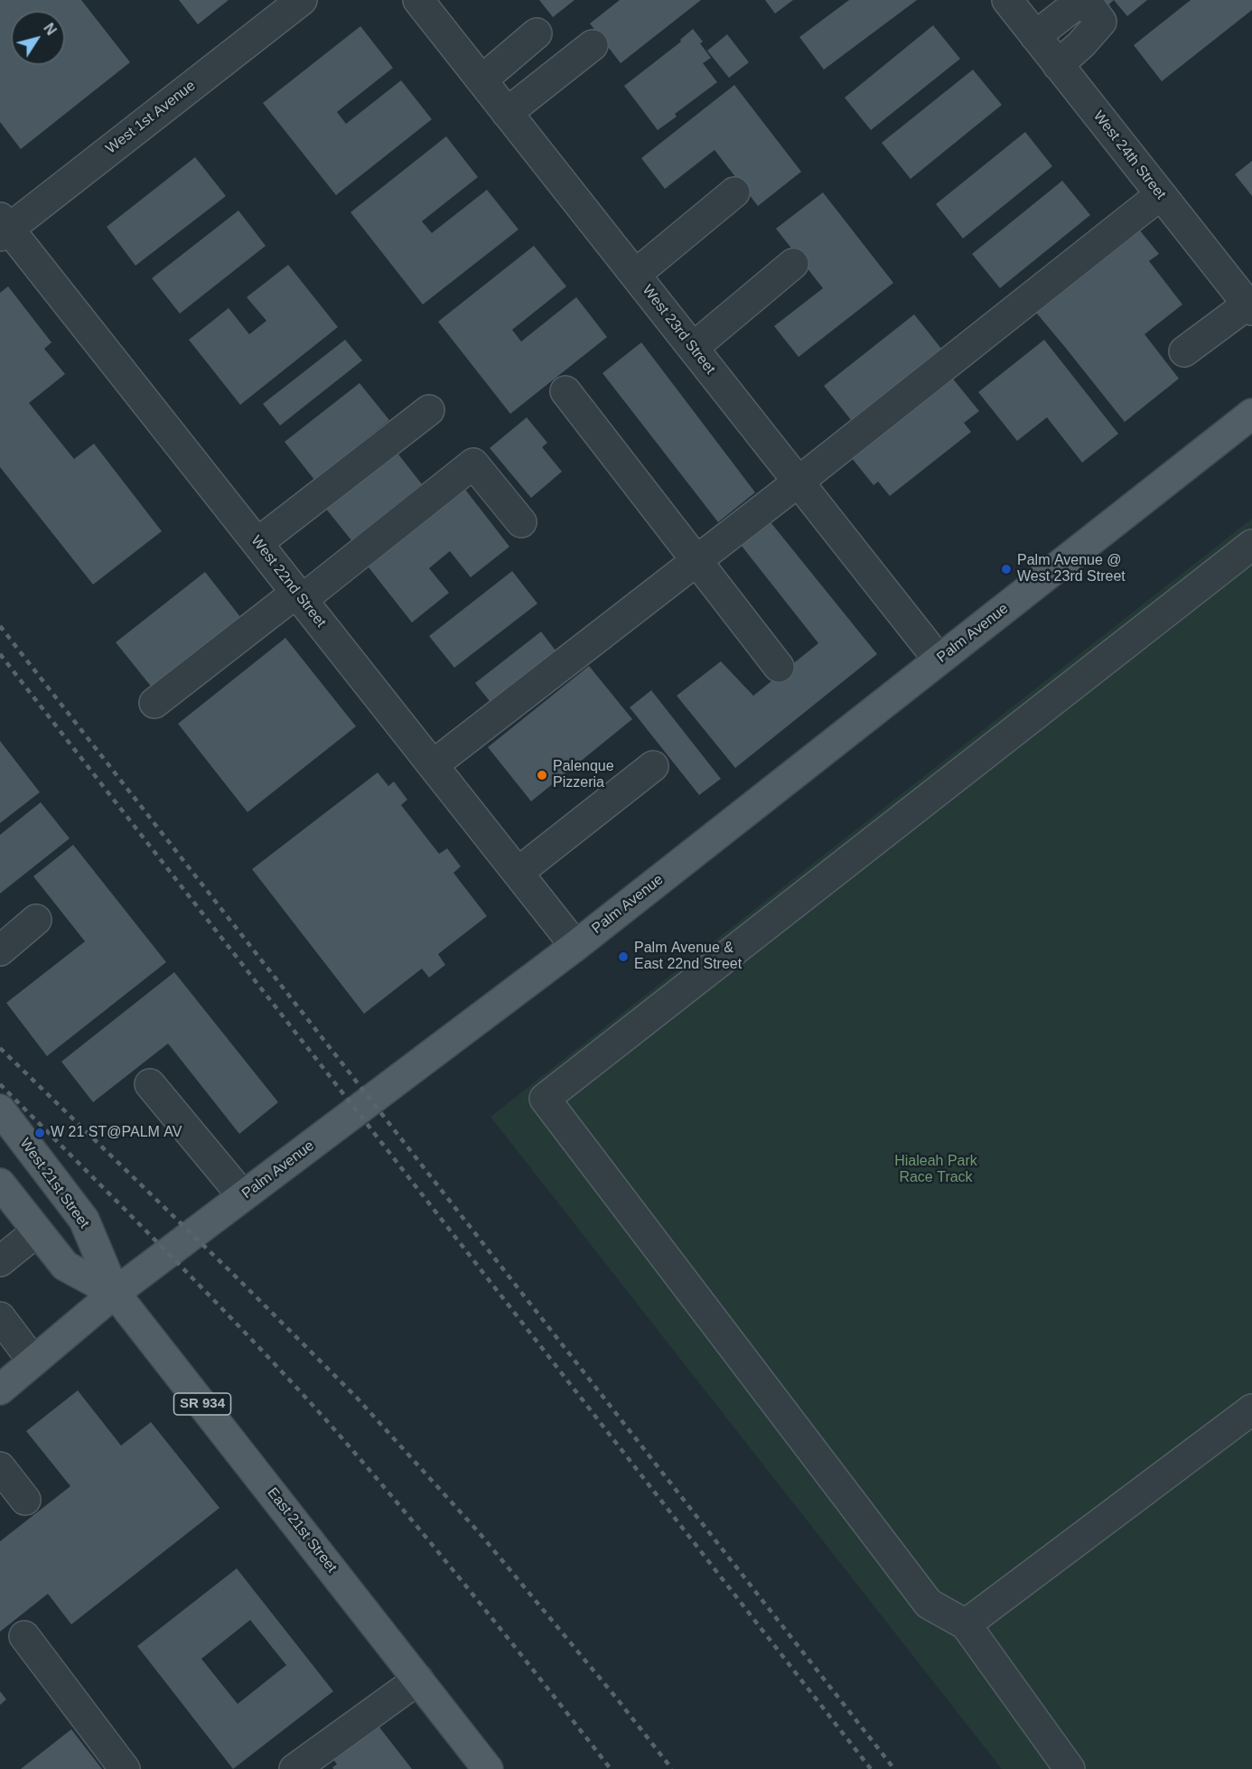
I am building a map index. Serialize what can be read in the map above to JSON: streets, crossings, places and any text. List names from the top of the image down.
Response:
{
  "streets": {
    "main road": [
      "Palm Avenue",
      "West 21st Street",
      "SR 934",
      "East 21st Street"
    ],
    "street": [
      "West 1st Avenue",
      "West 24th Street",
      "West 23rd Street",
      "West 22nd Street"
    ]
  },
  "crossings": [
    ["West 1st Avenue", "West 22nd Street"],
    ["West 23rd Street", "Palm Avenue"],
    ["West 22nd Street", "Palm Avenue"],
    ["Palm Avenue", "West 21st Street"],
    ["Palm Avenue", "SR 934"],
    ["Palm Avenue", "East 21st Street"],
    ["West 21st Street", "SR 934"],
    ["West 21st Street", "East 21st Street"],
    ["SR 934", "East 21st Street"]
  ],
  "parks": ["Hialeah Park Race Track"],
  "places": [
    "Palm Avenue @ West 23rd Street",
    "Palenque Pizzeria",
    "Palm Avenue & East 22nd Street",
    "W 21 ST@PALM AV"
  ],
  "north": "top right"
}
